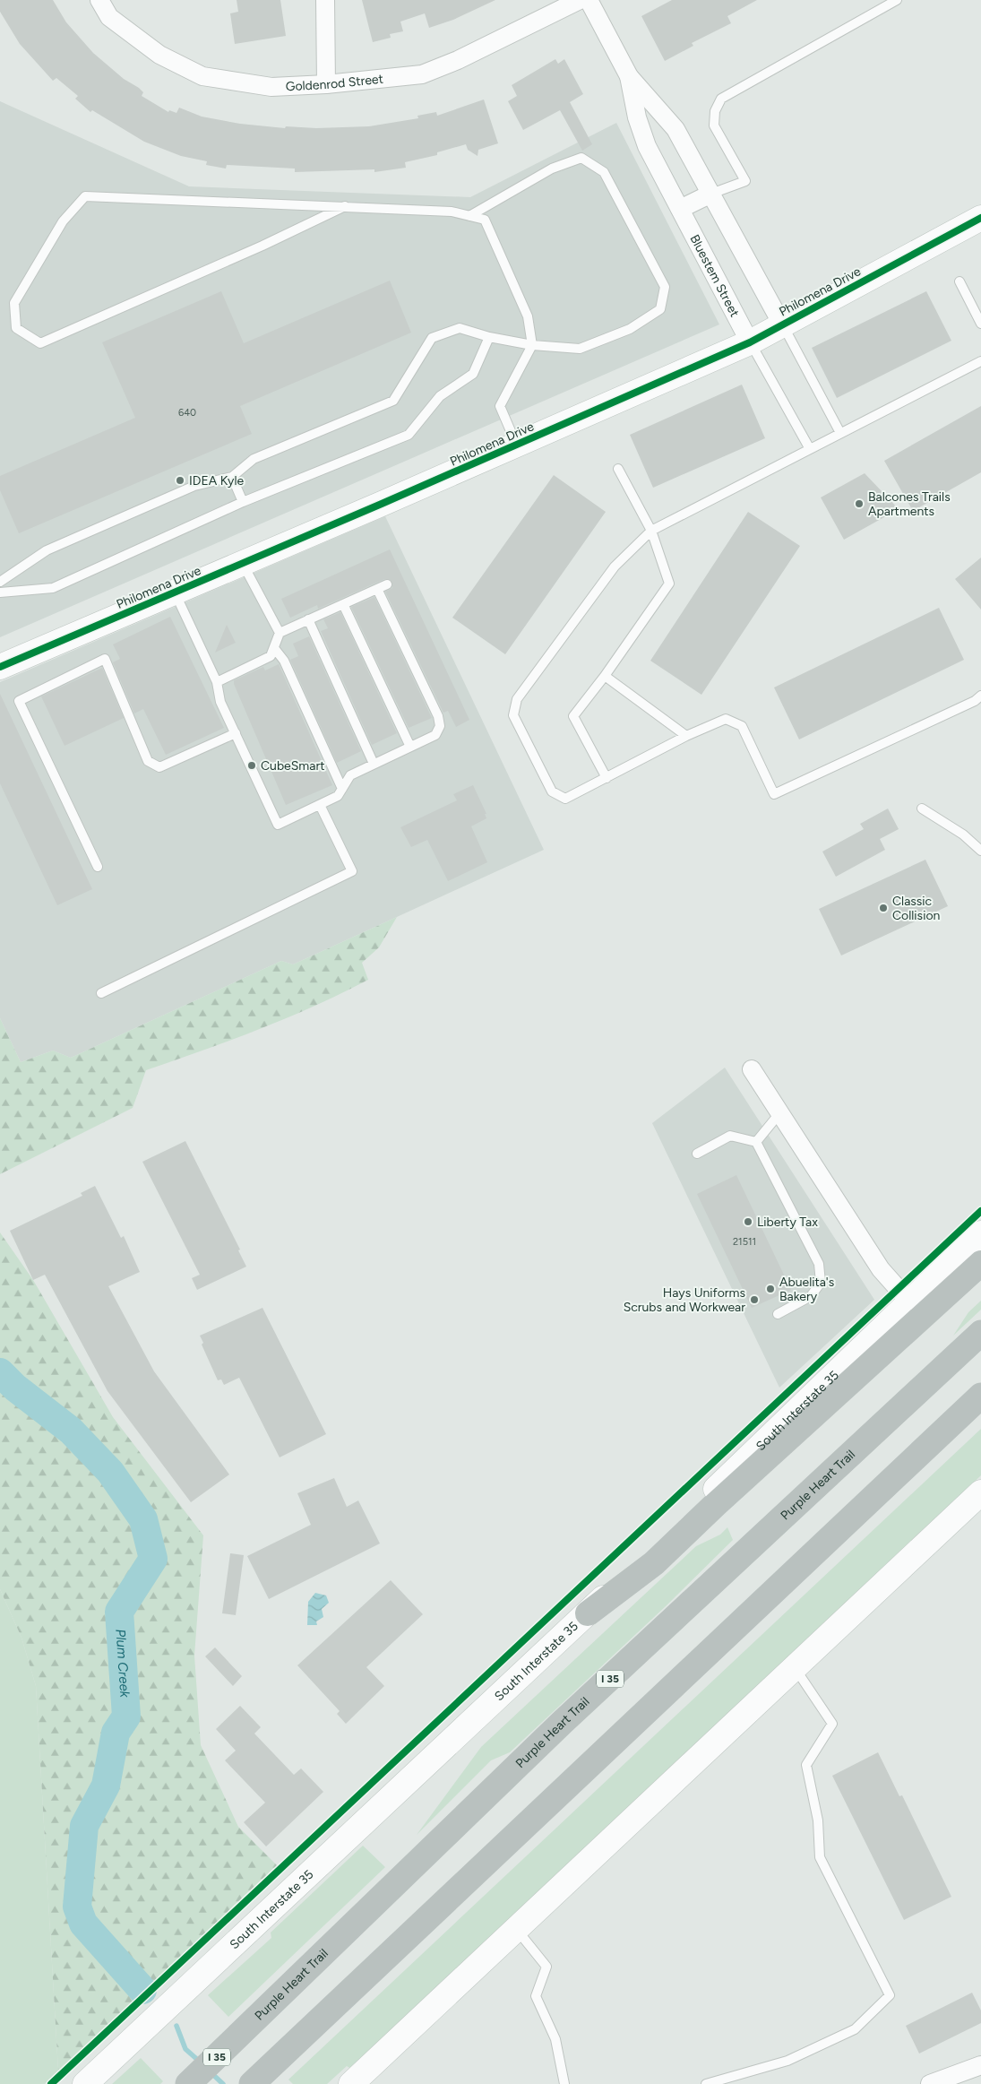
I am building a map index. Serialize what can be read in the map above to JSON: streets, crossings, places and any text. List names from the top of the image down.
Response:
{
  "streets": {
    "highway": ["Purple Heart Trail", "I 35"],
    "main road": ["Philomena Drive", "South Interstate 35"],
    "street": ["Goldenrod Street", "Bluestem Street"]
  },
  "crossings": [
    ["Bluestem Street", "Philomena Drive"]
  ],
  "water": ["Plum Creek"],
  "places": [
    "IDEA Kyle",
    "Balcones Trails Apartments",
    "CubeSmart",
    "Classic Collision",
    "Liberty Tax",
    "Abuelita's Bakery",
    "Hays Uniforms Scrubs and Workwear"
  ],
  "house_numbers": ["640", "21511"]
}
